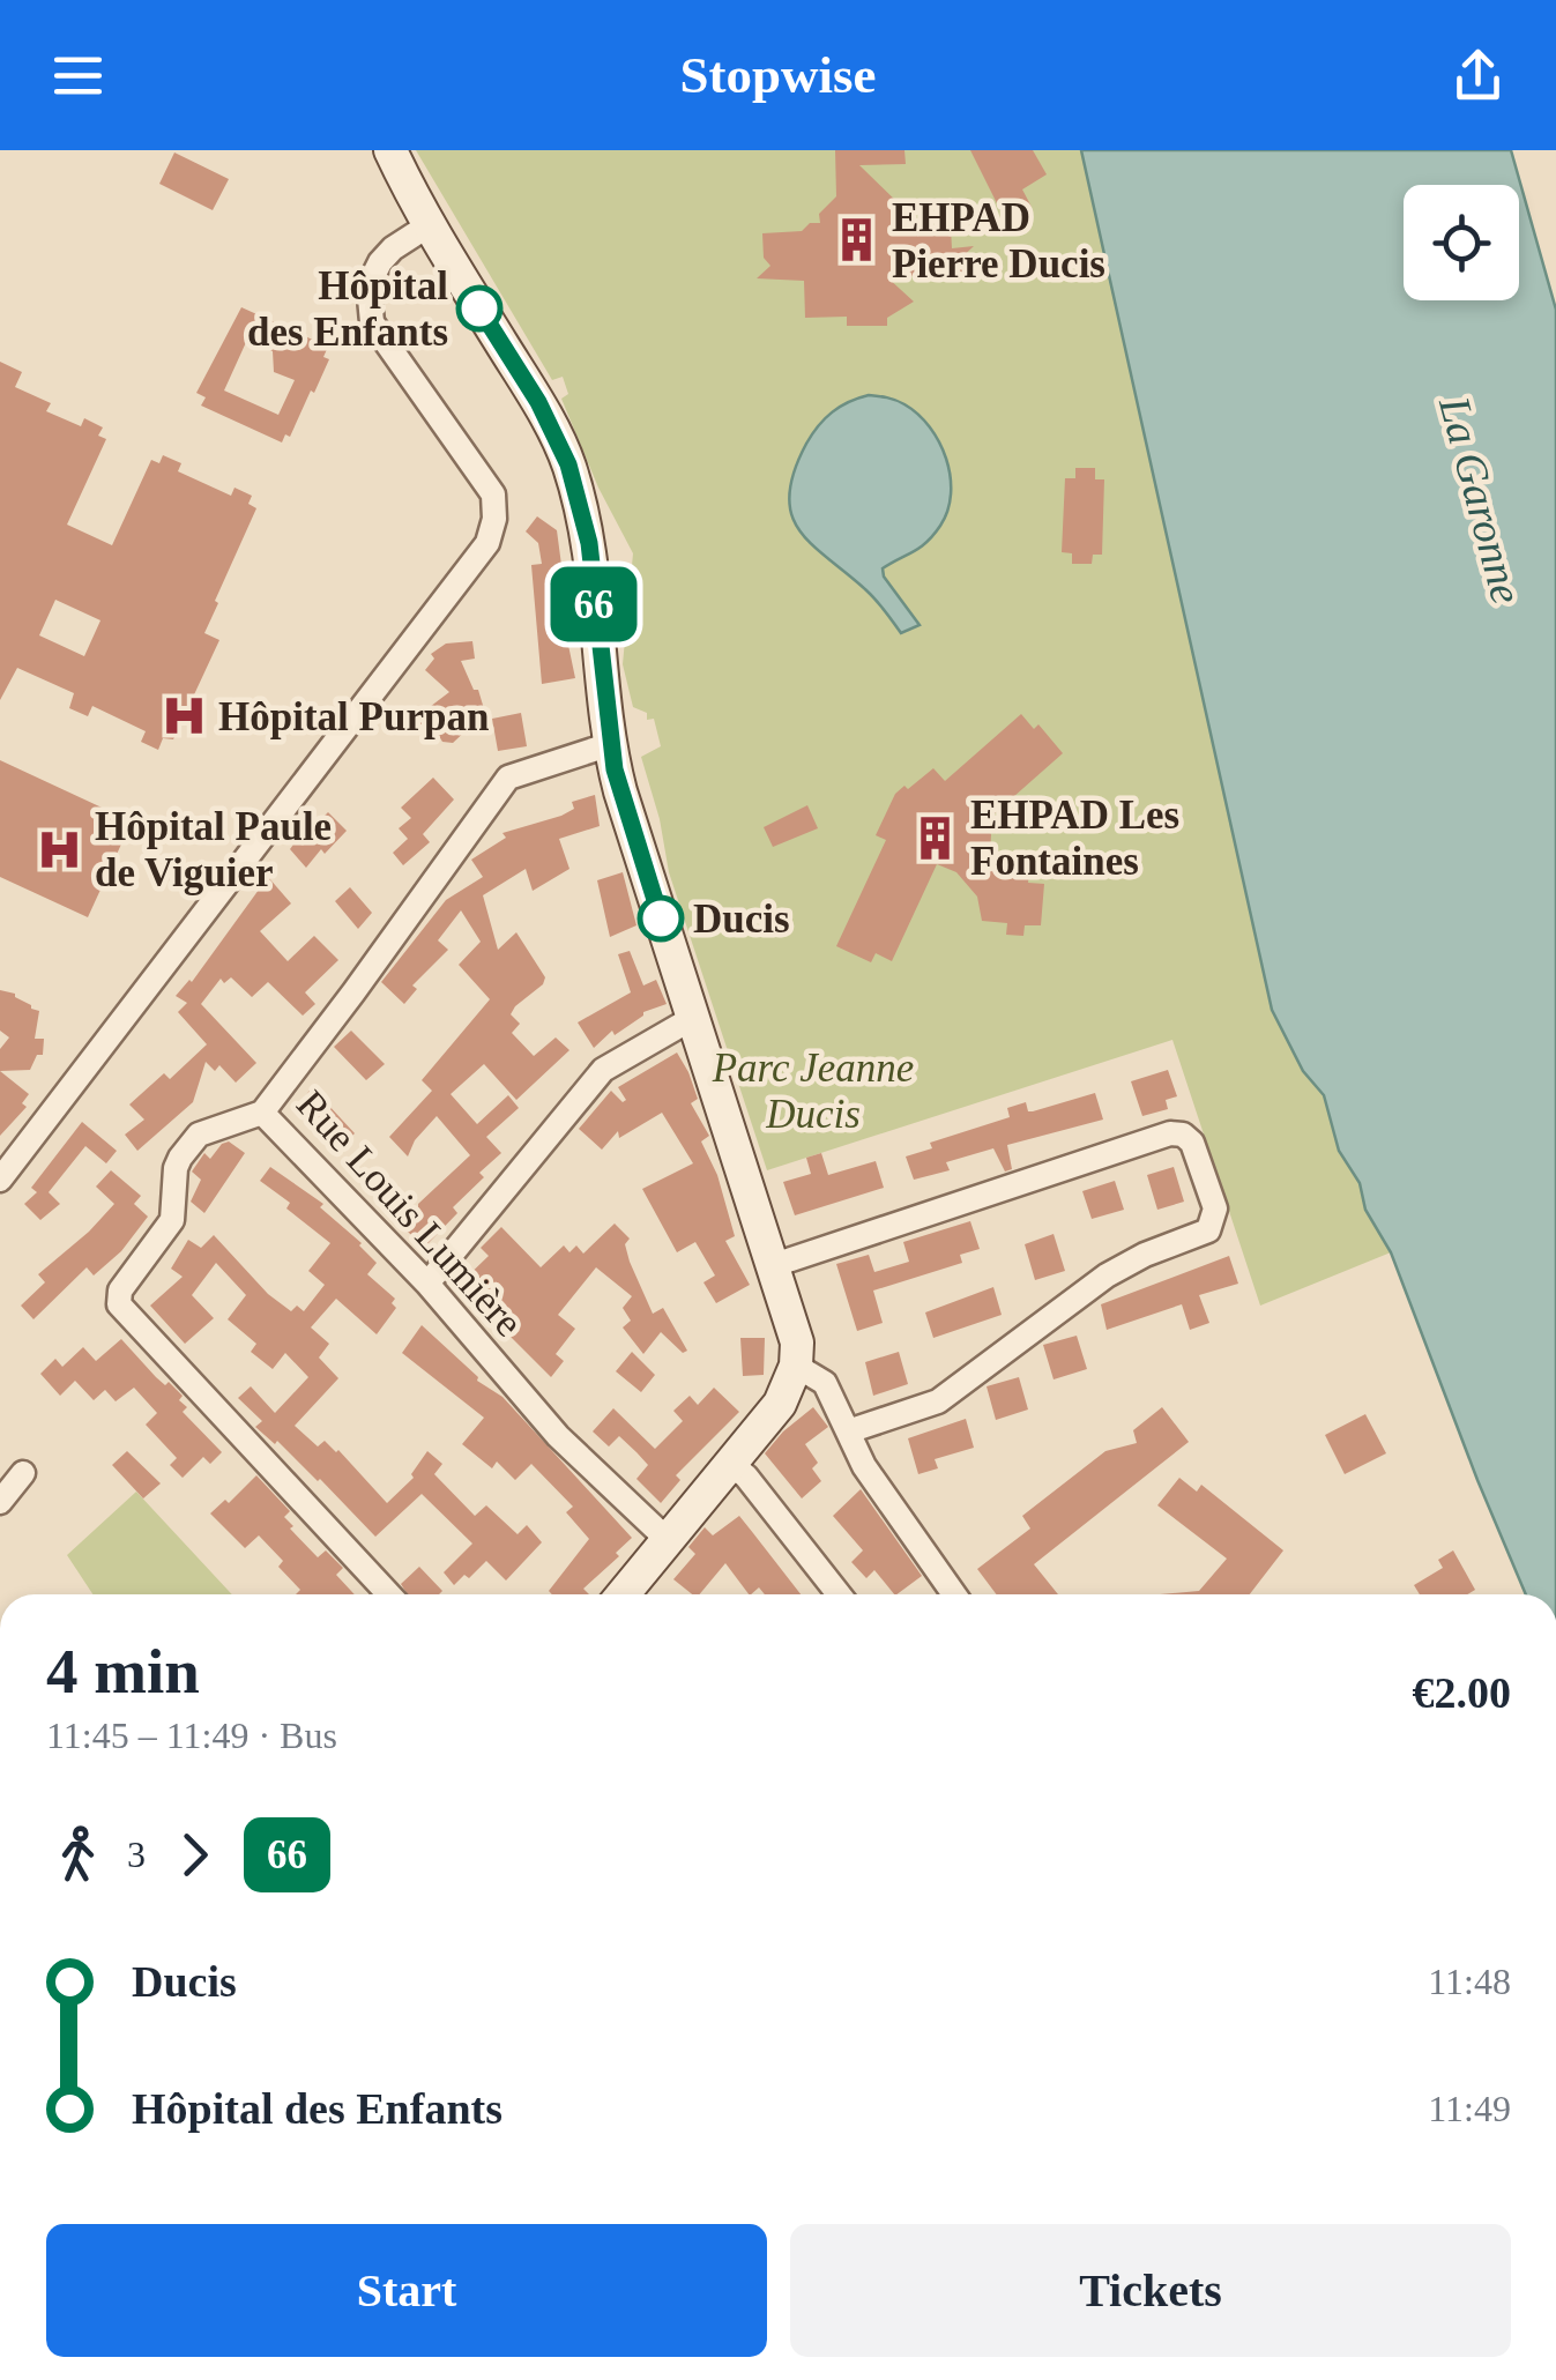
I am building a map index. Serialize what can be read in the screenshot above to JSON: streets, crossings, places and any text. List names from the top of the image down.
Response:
{
  "streets": {
    "street": ["Rue Louis Lumière"]
  },
  "water": ["La Garonne"],
  "parks": ["Parc Jeanne Ducis"],
  "places": {
    "building": ["EHPAD Pierre Ducis", "EHPAD Les Fontaines"],
    "other": ["Hôpital des Enfants", "Ducis"],
    "hospital": ["Hôpital Purpan", "Hôpital Paule de Viguier"]
  },
  "lines": ["bus line 66"],
  "page": {
    "header": "Stopwise",
    "on_map": "66",
    "heading": ["4 min", "11:45 – 11:49 · Bus", "€2.00"],
    "legs": ["3", "66"],
    "list": [
      {
        "name": "Ducis",
        "value": "11:48"
      },
      {
        "name": "Hôpital des Enfants",
        "value": "11:49"
      }
    ],
    "buttons": ["Start", "Tickets"]
  }
}
